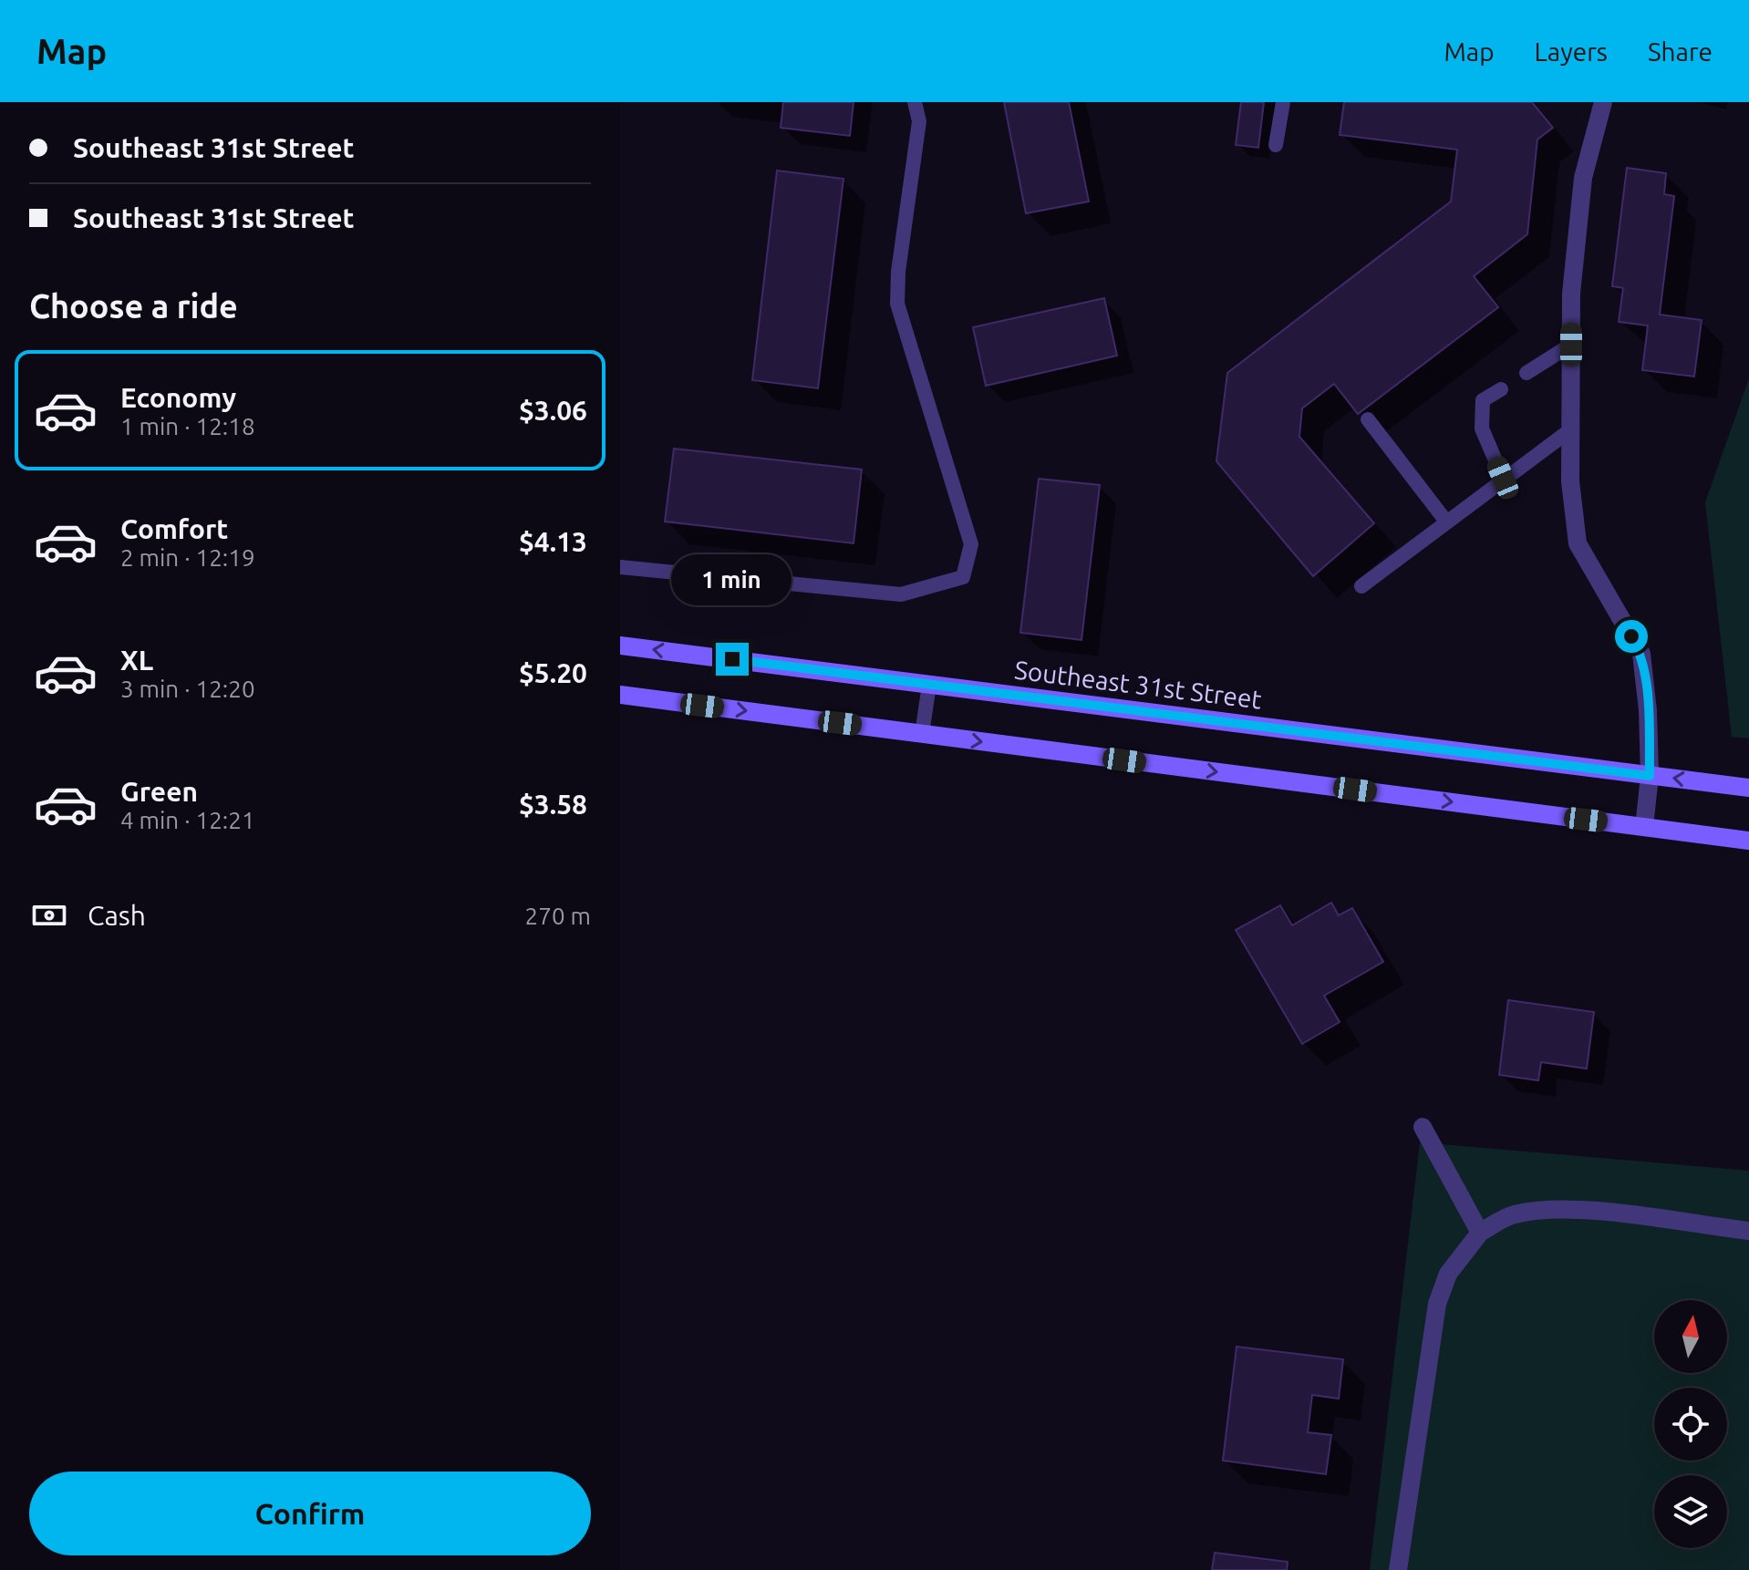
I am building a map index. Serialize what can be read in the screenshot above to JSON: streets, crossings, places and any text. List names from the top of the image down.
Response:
{
  "streets": {
    "main road": ["Southeast 31st Street"]
  },
  "north": "top",
  "page": {
    "header": "Map",
    "nav": ["Map", "Layers", "Share"],
    "banner": ["Southeast 31st Street", "Southeast 31st Street"],
    "heading": "Choose a ride",
    "list": [
      {
        "name": "Economy",
        "note": "1 min · 12:18",
        "value": "$3.06"
      },
      {
        "name": "Comfort",
        "note": "2 min · 12:19",
        "value": "$4.13"
      },
      {
        "name": "XL",
        "note": "3 min · 12:20",
        "value": "$5.20"
      },
      {
        "name": "Green",
        "note": "4 min · 12:21",
        "value": "$3.58"
      }
    ],
    "bubble": "1 min",
    "pay": ["Cash", "270 m"],
    "buttons": "Confirm"
  }
}
